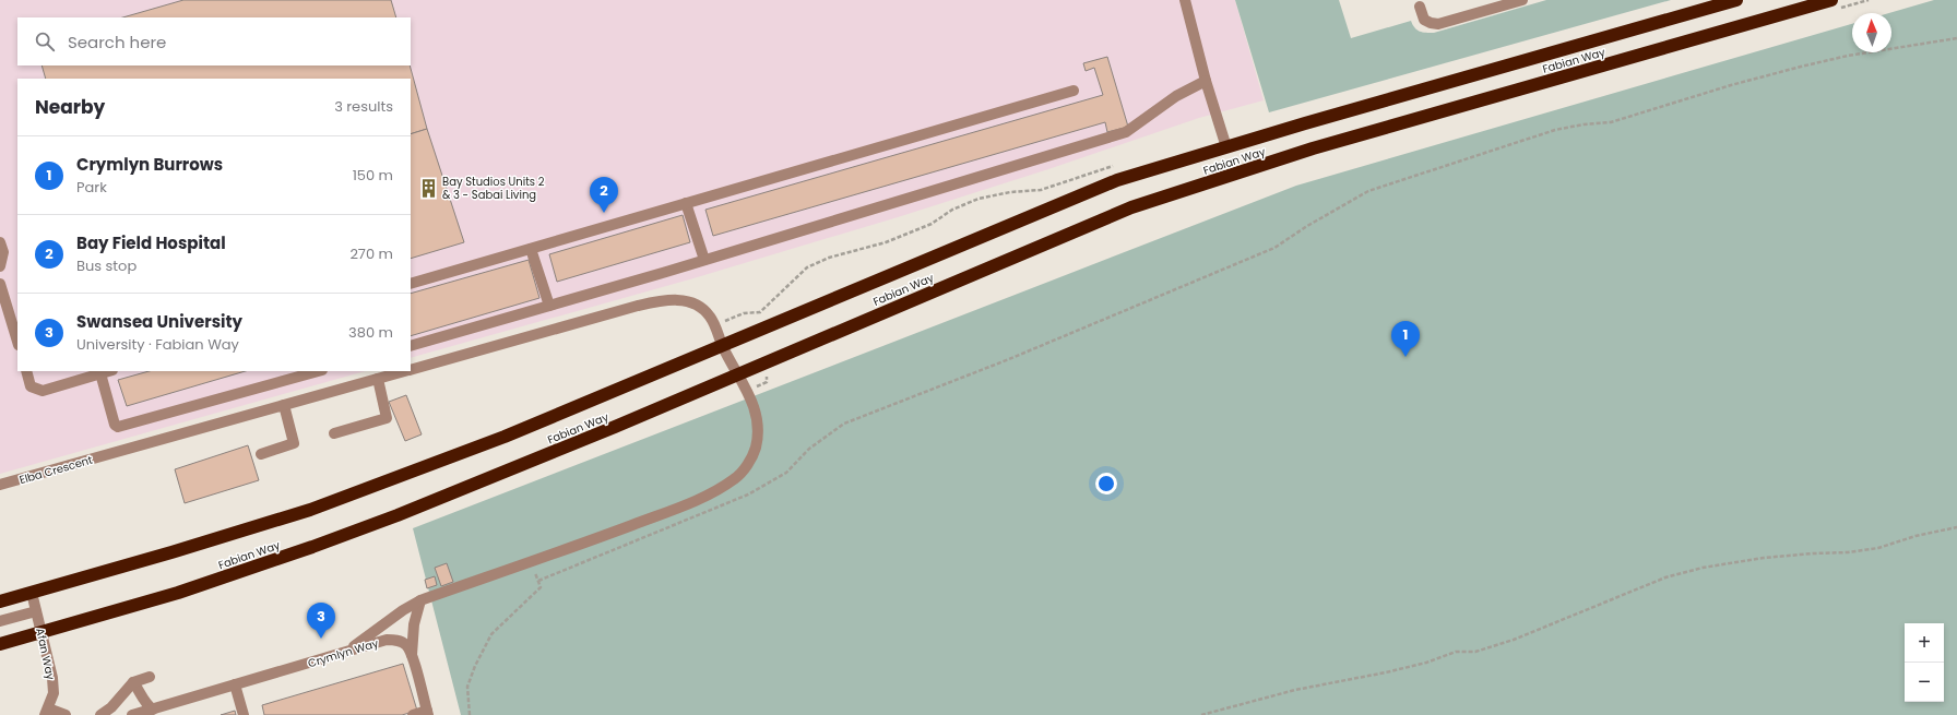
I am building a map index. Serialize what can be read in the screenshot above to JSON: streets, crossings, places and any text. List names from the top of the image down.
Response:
{
  "streets": {
    "highway": ["Fabian Way"],
    "street": ["Elba Crescent", "Crymlyn Way", "Afan Way"]
  },
  "crossings": [
    ["Fabian Way", "Elba Crescent"],
    ["Fabian Way", "Afan Way"],
    ["Elba Crescent", "Crymlyn Way"]
  ],
  "places": {
    "building": ["Bay Studios Units 2 & 3 - Sabai Living"]
  },
  "north": "top",
  "page": {
    "search": "Search here",
    "heading": ["Nearby", "3 results"],
    "list": [
      {
        "mark": "1",
        "name": "Crymlyn Burrows",
        "note": "Park",
        "value": "150 m"
      },
      {
        "mark": "2",
        "name": "Bay Field Hospital",
        "note": "Bus stop",
        "value": "270 m"
      },
      {
        "mark": "3",
        "name": "Swansea University",
        "note": "University · Fabian Way",
        "value": "380 m"
      }
    ],
    "pins": ["2", "1", "3"],
    "map_buttons": ["+", "−"]
  }
}
